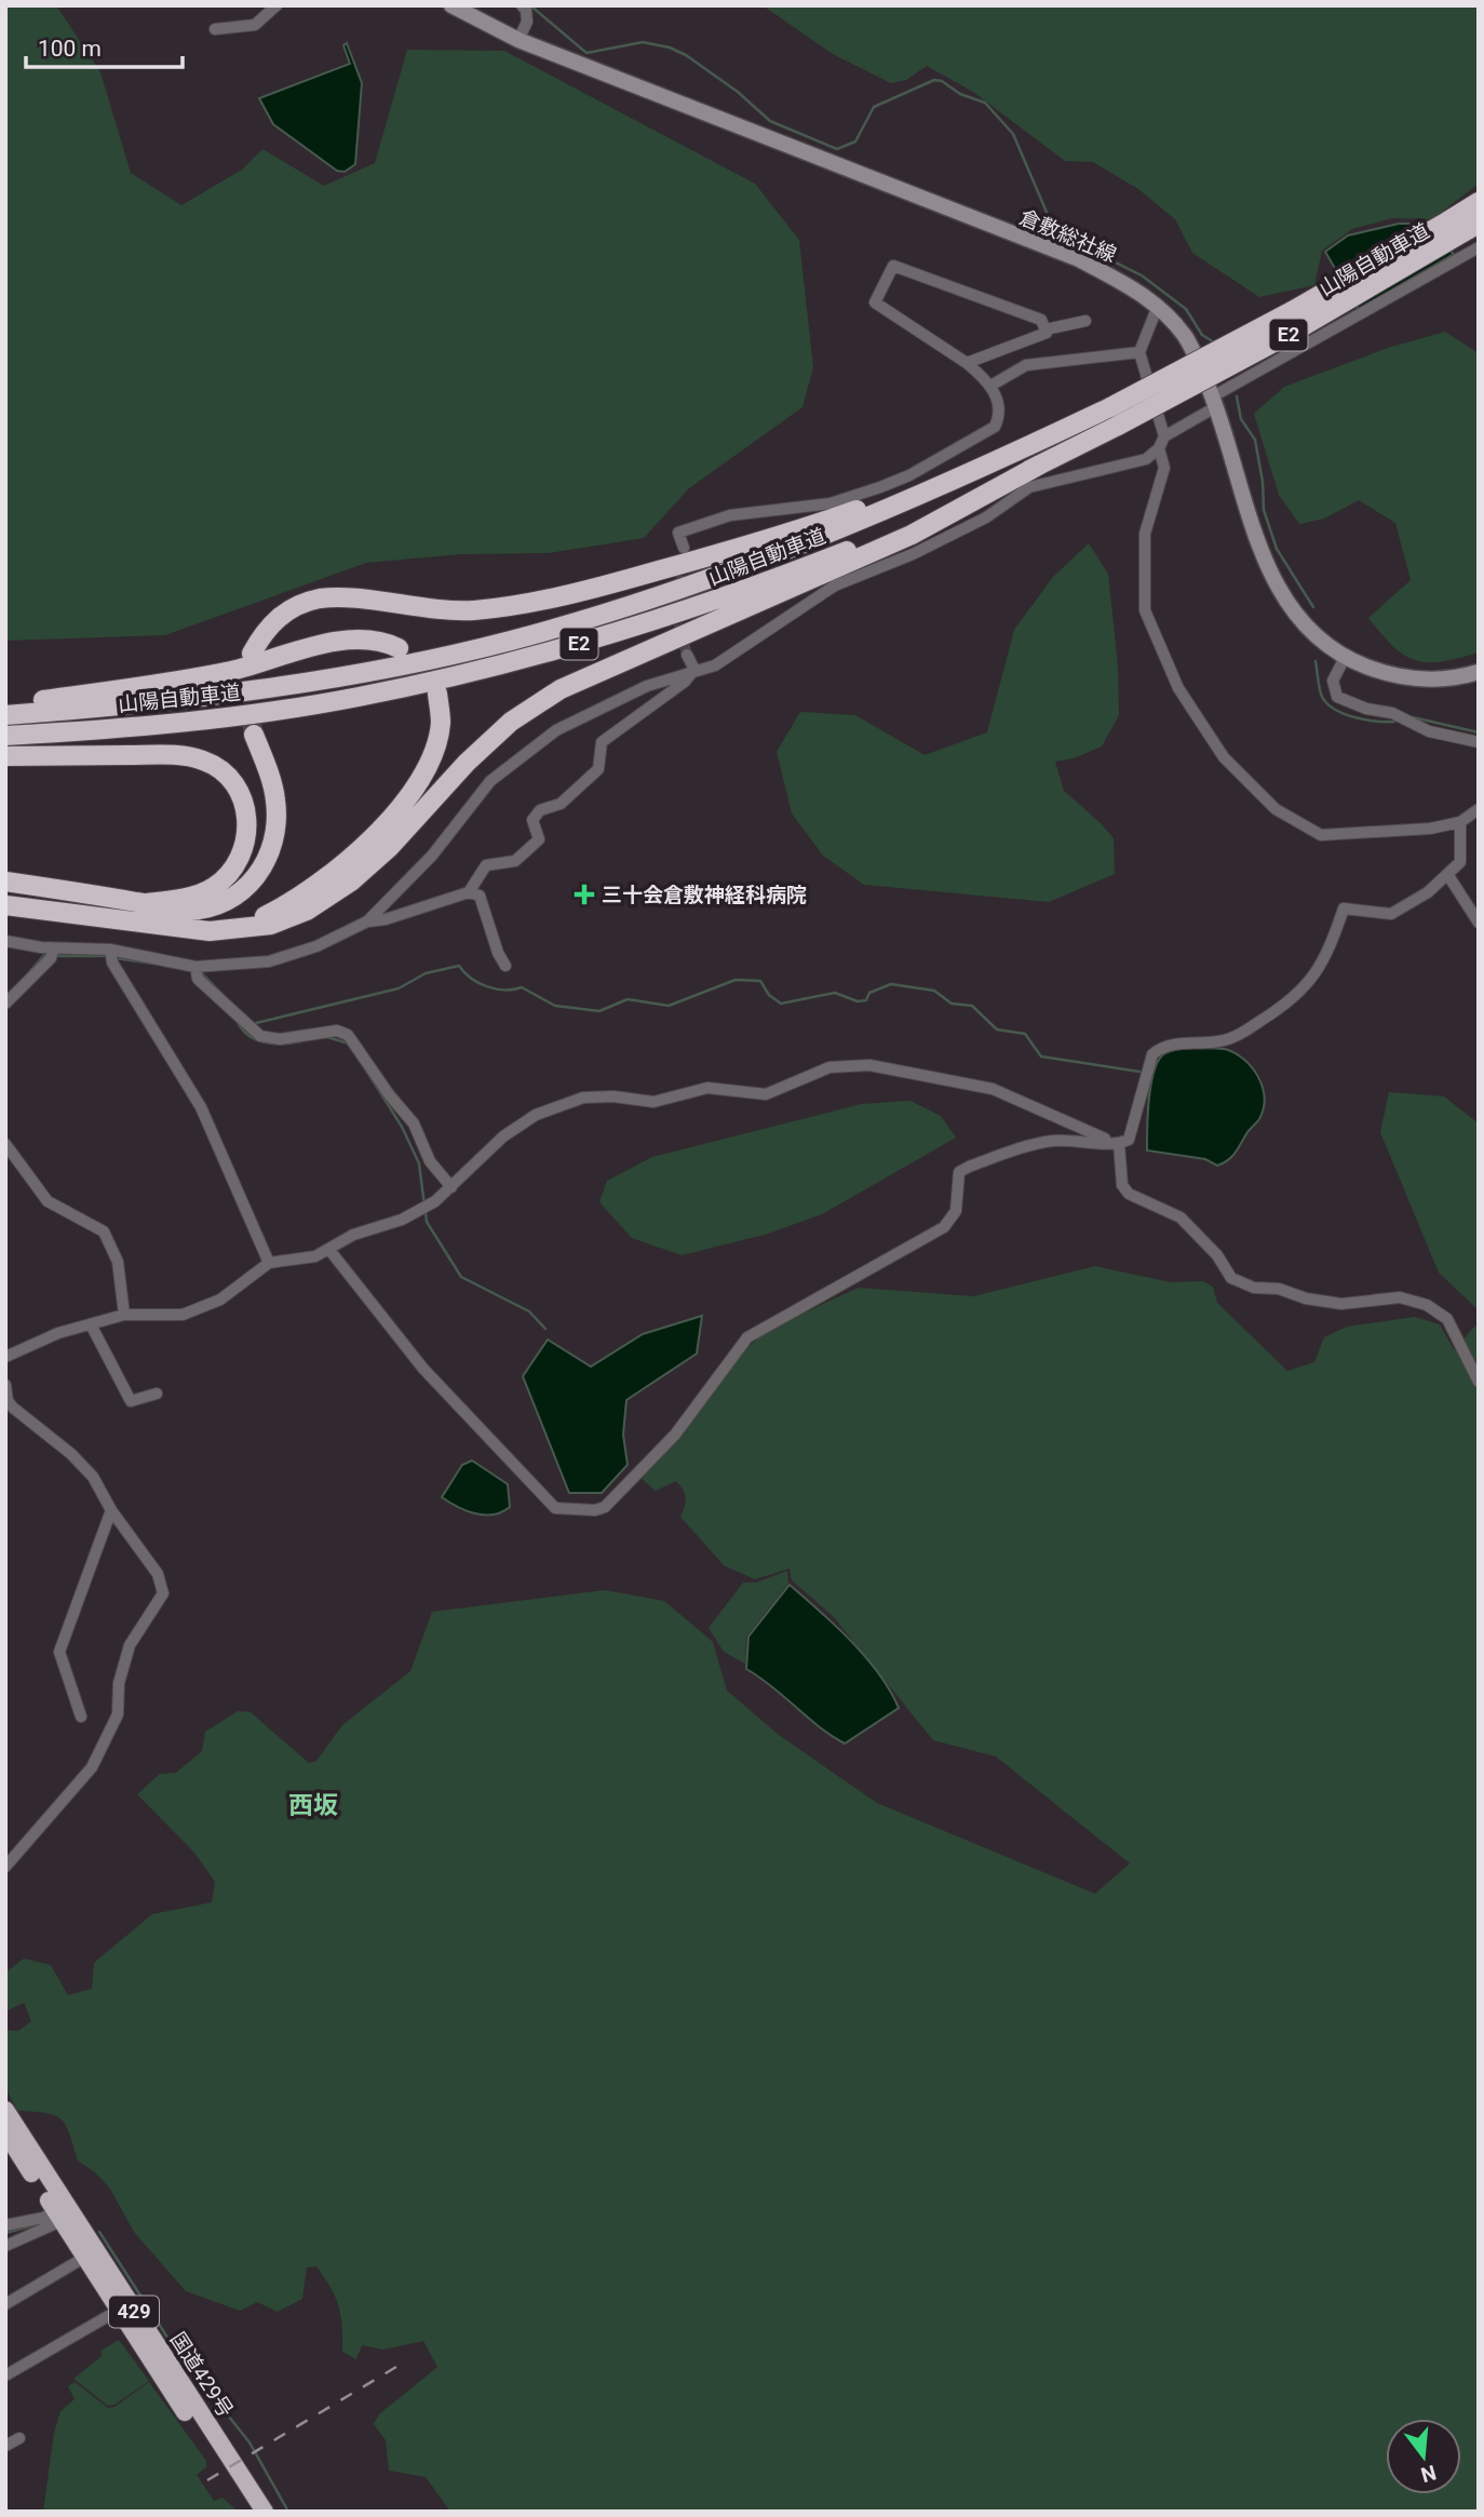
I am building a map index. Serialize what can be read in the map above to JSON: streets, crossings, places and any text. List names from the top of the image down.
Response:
{
  "streets": {
    "highway": [
      "山陽自動車道",
      "E2",
      "429",
      "国道429号"
    ],
    "main road": ["倉敷総社線"]
  },
  "districts": ["西坂"],
  "places": {
    "health": ["三十会倉敷神経科病院"]
  },
  "scale_bar": "100 m",
  "north": "bottom"
}
